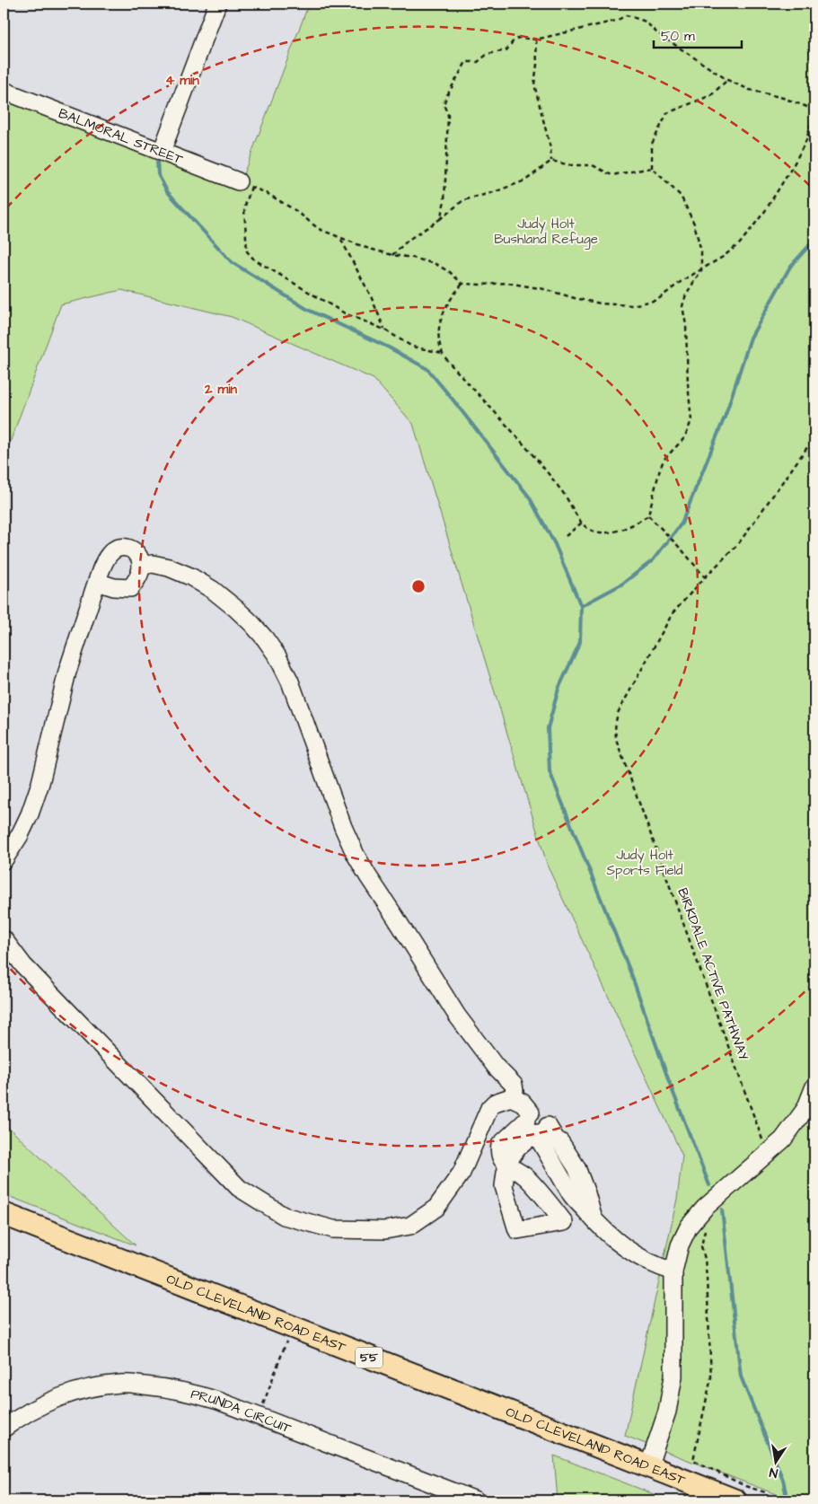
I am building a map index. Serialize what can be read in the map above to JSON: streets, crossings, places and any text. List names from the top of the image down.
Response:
{
  "streets": {
    "main road": ["OLD CLEVELAND ROAD EAST", "55"],
    "street": ["BALMORAL STREET", "PRUNDA CIRCUIT"],
    "path": ["BIRKDALE ACTIVE PATHWAY"]
  },
  "parks": ["Judy Holt Bushland Refuge", "Judy Holt Sports Field"],
  "scale_bar": "50 m",
  "north": "bottom",
  "rings": ["4 min", "2 min"]
}
